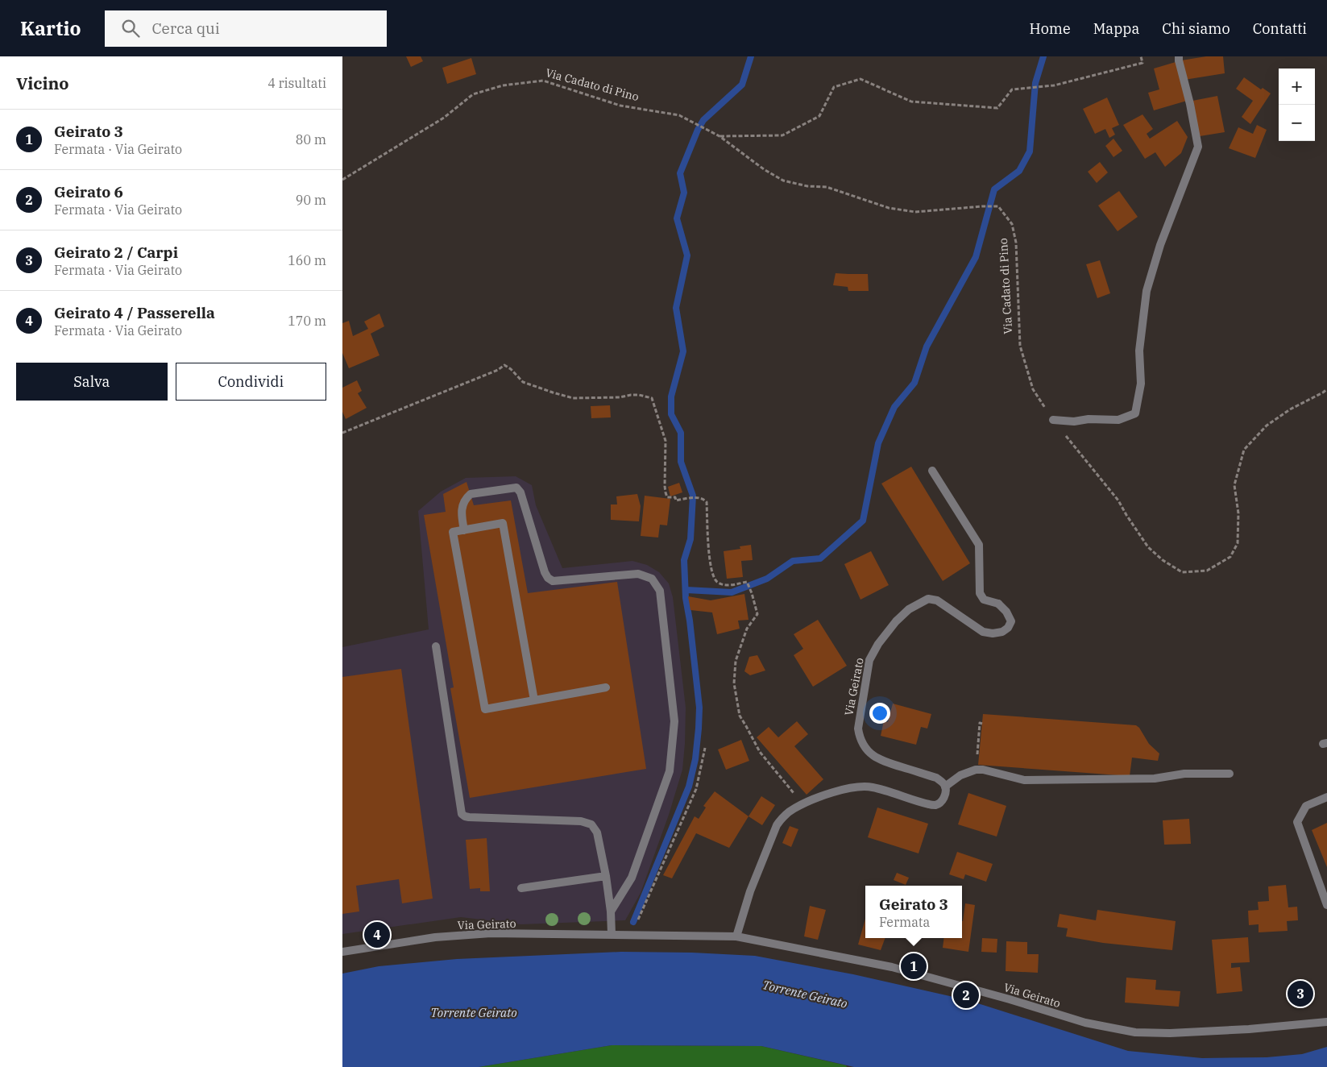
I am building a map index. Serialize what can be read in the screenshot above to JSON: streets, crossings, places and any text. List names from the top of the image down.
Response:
{
  "streets": {
    "street": ["Via Geirato"],
    "path": ["Via Cadato di Pino"]
  },
  "water": ["Torrente Geirato"],
  "page": {
    "header": "Kartio",
    "search": "Cerca qui",
    "nav": [
      "Home",
      "Mappa",
      "Chi siamo",
      "Contatti"
    ],
    "heading": ["Vicino", "4 risultati"],
    "map_buttons": ["+", "−"],
    "list": [
      {
        "mark": "1",
        "name": "Geirato 3",
        "note": "Fermata · Via Geirato",
        "value": "80 m"
      },
      {
        "mark": "2",
        "name": "Geirato 6",
        "note": "Fermata · Via Geirato",
        "value": "90 m"
      },
      {
        "mark": "3",
        "name": "Geirato 2 / Carpi",
        "note": "Fermata · Via Geirato",
        "value": "160 m"
      },
      {
        "mark": "4",
        "name": "Geirato 4 / Passerella",
        "note": "Fermata · Via Geirato",
        "value": "170 m"
      }
    ],
    "buttons": ["Salva", "Condividi"],
    "popup": ["Geirato 3", "Fermata"],
    "pins": [
      "4",
      "1",
      "3",
      "2"
    ]
  }
}
